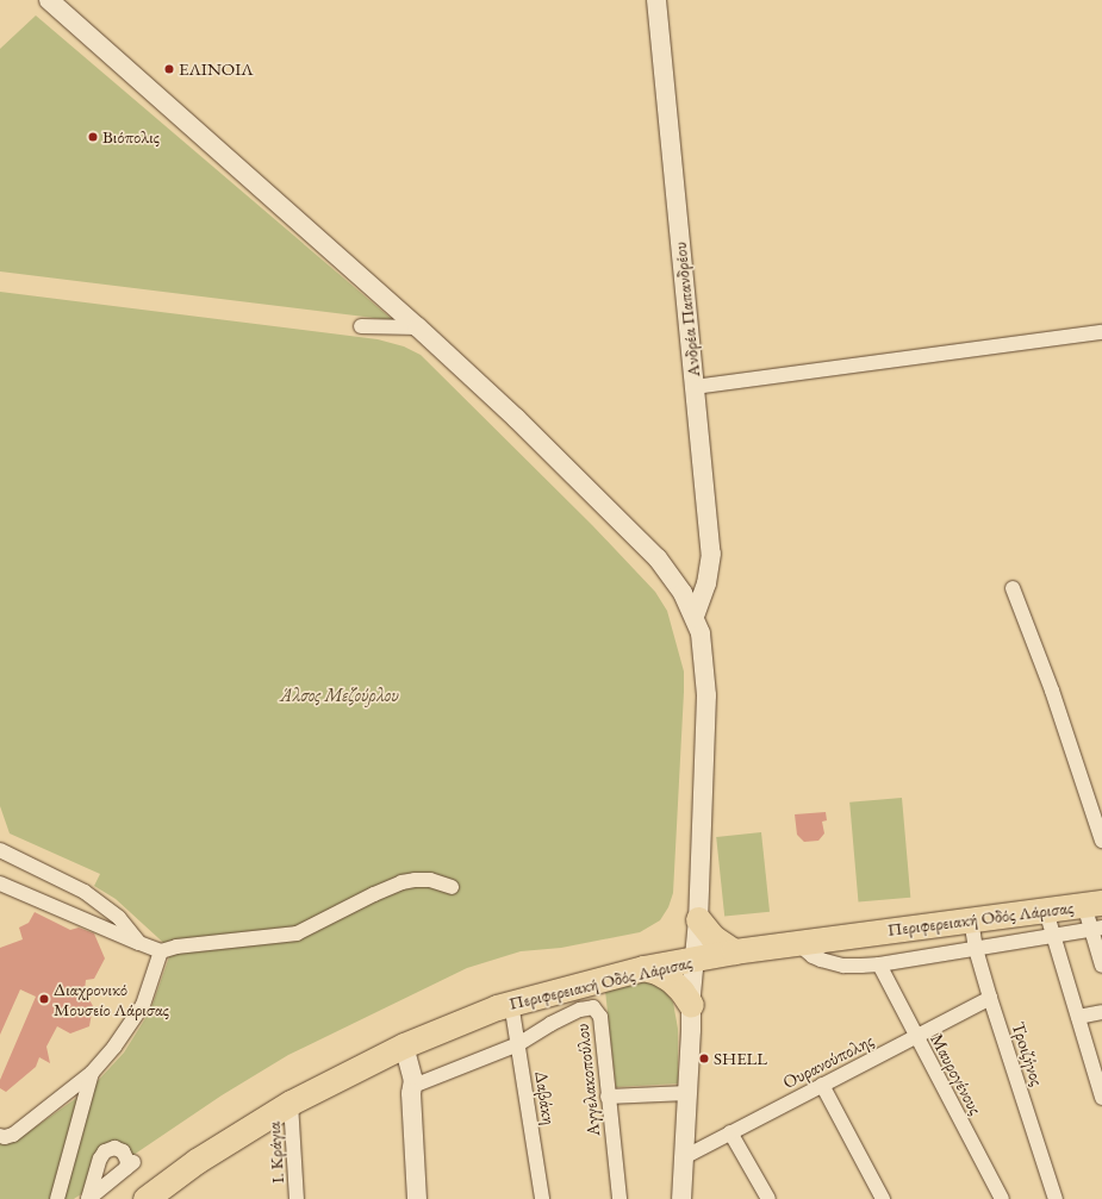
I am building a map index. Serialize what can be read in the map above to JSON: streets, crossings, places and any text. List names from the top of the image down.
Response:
{
  "streets": {
    "highway": ["Περιφερειακή Οδός Λάρισας"],
    "street": [
      "Ανδρέα Παπανδρέου",
      "Τρoιζήνος",
      "Ουρανούπολης",
      "Μαυρογένους",
      "Αγγελακοπούλου",
      "Δαβάκη",
      "Ι. Κράγια"
    ]
  },
  "crossings": [
    ["Περιφερειακή Οδός Λάρισας", "Τρoιζήνος"],
    ["Περιφερειακή Οδός Λάρισας", "Δαβάκη"],
    ["Περιφερειακή Οδός Λάρισας", "Ι. Κράγια"],
    ["Τρoιζήνος", "Ουρανούπολης"],
    ["Ουρανούπολης", "Μαυρογένους"],
    ["Αγγελακοπούλου", "Δαβάκη"]
  ],
  "parks": ["Άλσος Μεζούρλου"],
  "places": [
    "ΕΛΙΝΟΙΛ",
    "Βιόπολις",
    "Διαχρονικό Μουσείο Λάρισας",
    "SHELL"
  ]
}
